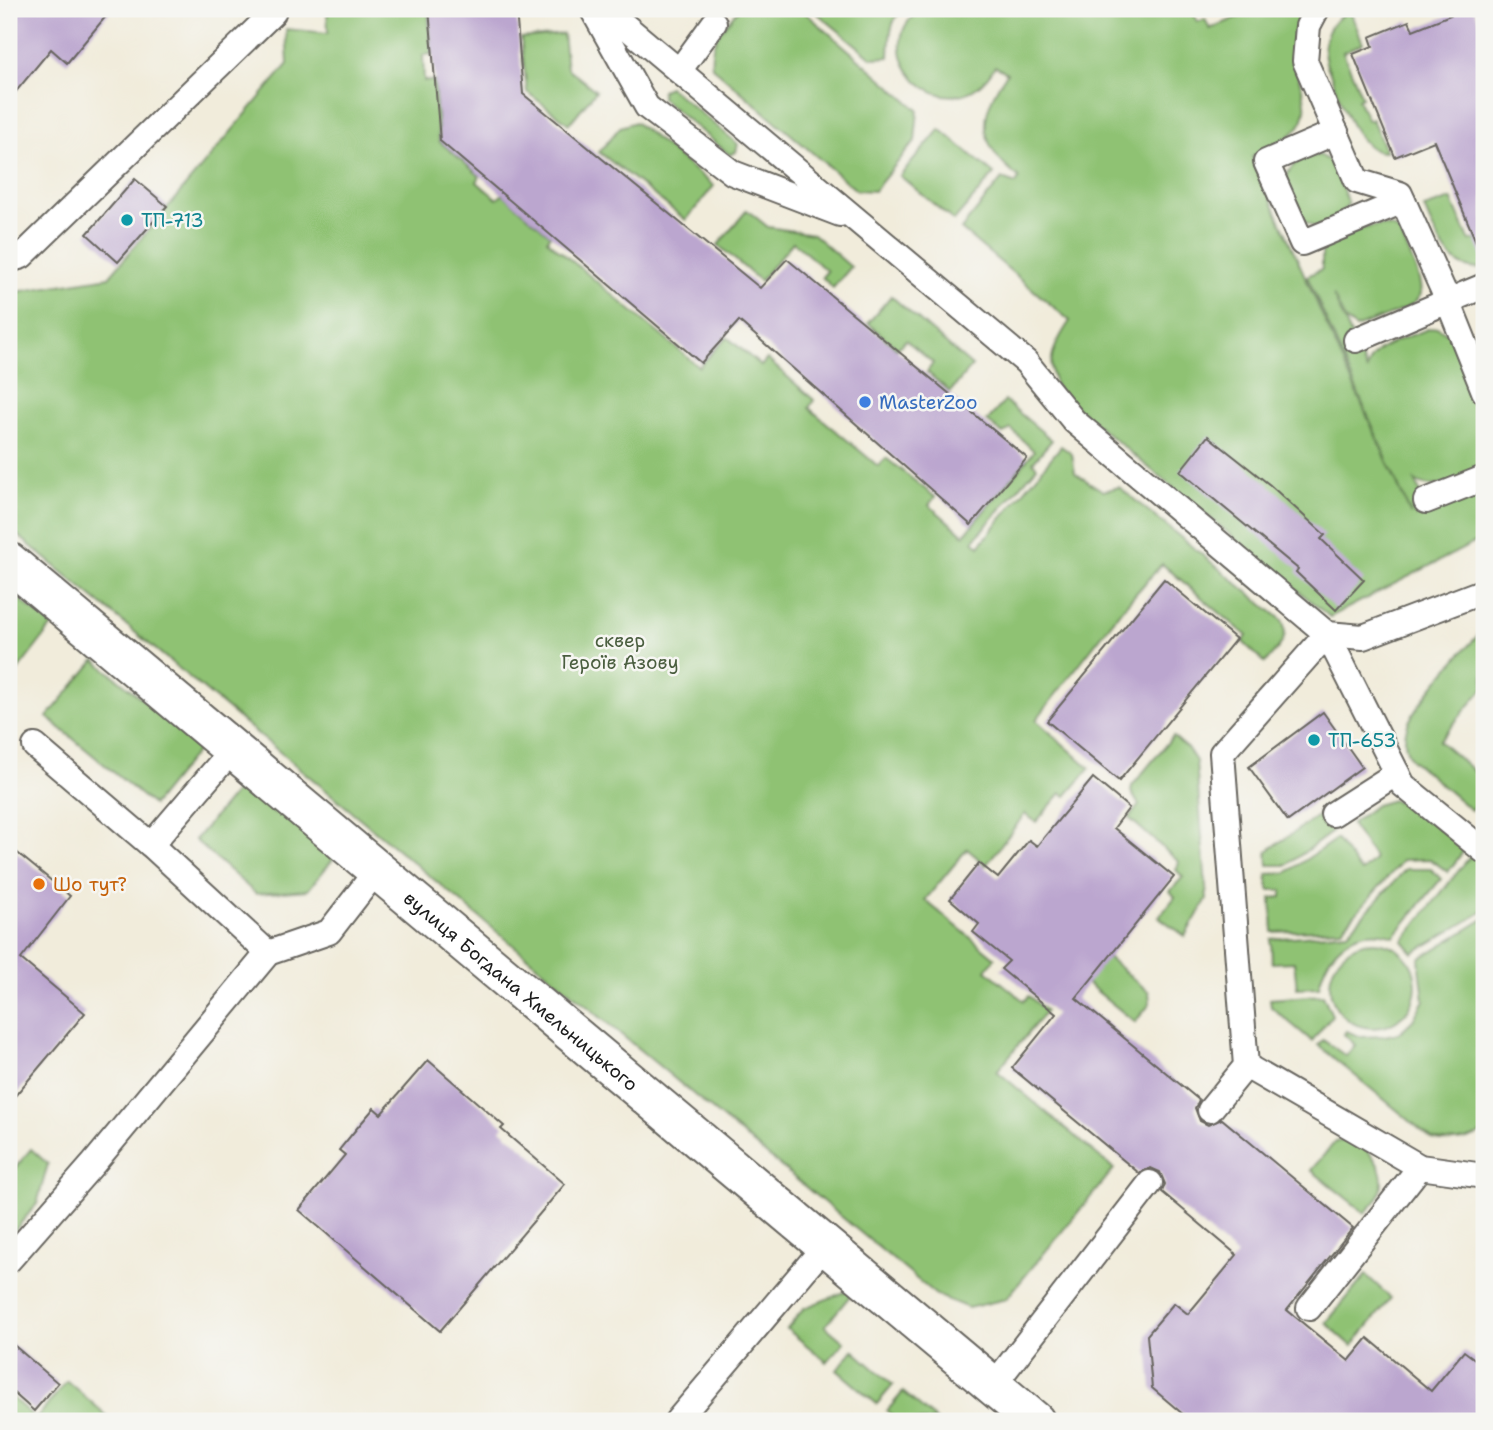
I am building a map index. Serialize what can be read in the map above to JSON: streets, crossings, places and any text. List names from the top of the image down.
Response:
{
  "streets": {
    "street": ["вулиця Богдана Хмельницького"]
  },
  "parks": ["сквер Героїв Азову"],
  "places": [
    "ТП-713",
    "MasterZoo",
    "ТП-653",
    "Шо тут?"
  ]
}
